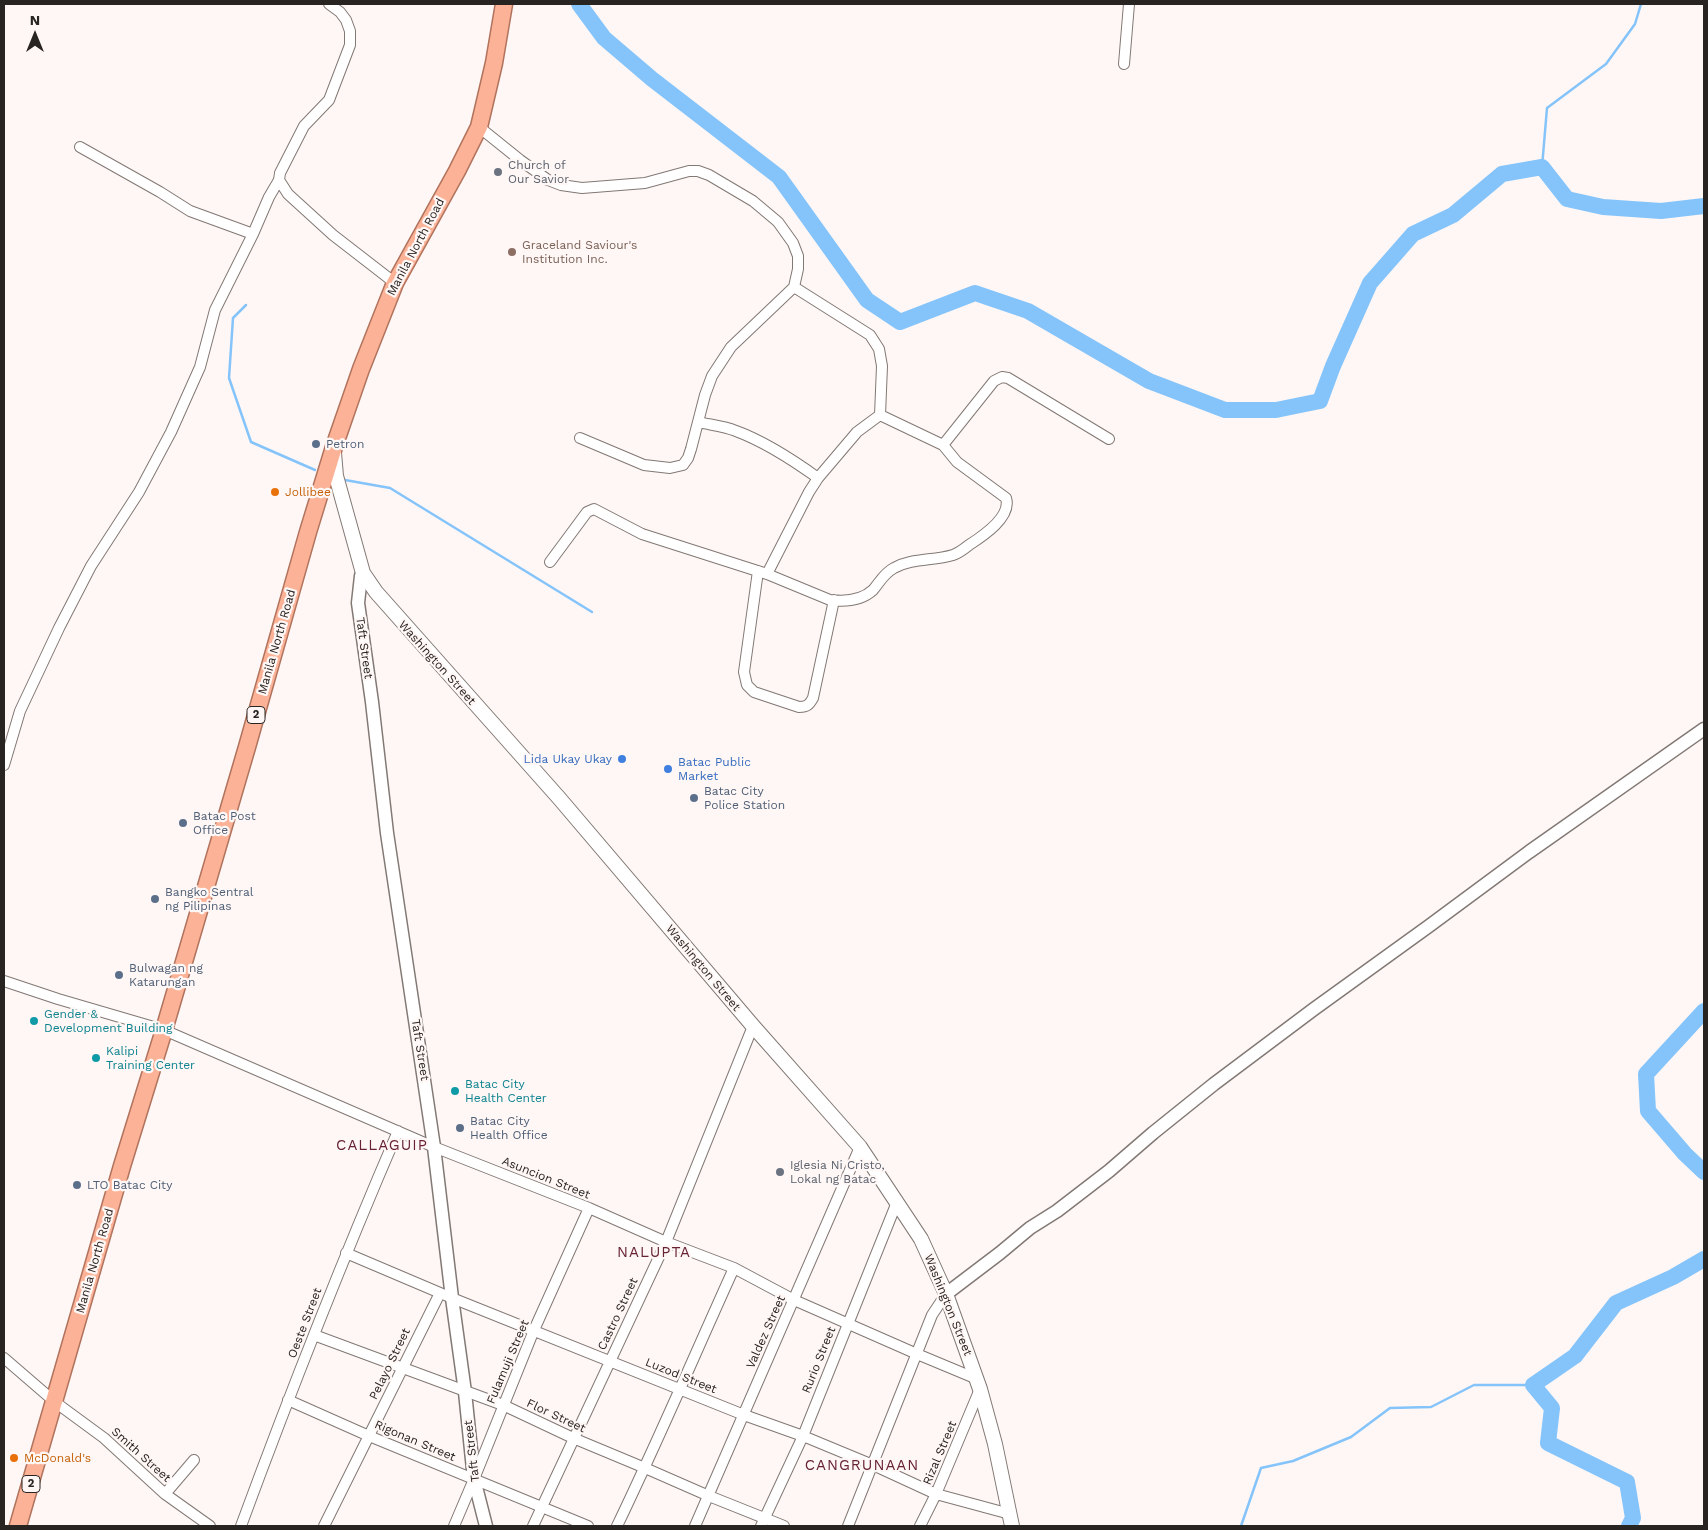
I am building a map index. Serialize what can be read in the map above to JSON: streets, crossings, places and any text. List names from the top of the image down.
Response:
{
  "streets": {
    "highway": ["Manila North Road", "2"],
    "main road": ["Washington Street"],
    "street": [
      "Taft Street",
      "Asuncion Street",
      "Castro Street",
      "Oeste Street",
      "Valdez Street",
      "Rurio Street",
      "Fulamuji Street",
      "Pelayo Street",
      "Luzod Street",
      "Flor Street",
      "Rigonan Street",
      "Rizal Street",
      "Smith Street"
    ]
  },
  "crossings": [
    ["Manila North Road", "Washington Street"],
    ["Manila North Road", "Asuncion Street"],
    ["Manila North Road", "Smith Street"],
    ["Taft Street", "Washington Street"],
    ["Taft Street", "Asuncion Street"],
    ["Taft Street", "Fulamuji Street"],
    ["Taft Street", "Pelayo Street"],
    ["Taft Street", "Luzod Street"],
    ["Taft Street", "Flor Street"],
    ["Taft Street", "Rigonan Street"],
    ["Washington Street", "Asuncion Street"],
    ["Washington Street", "Castro Street"],
    ["Washington Street", "Valdez Street"],
    ["Washington Street", "Rurio Street"],
    ["Washington Street", "Luzod Street"],
    ["Washington Street", "Rizal Street"],
    ["Asuncion Street", "Castro Street"],
    ["Asuncion Street", "Oeste Street"],
    ["Asuncion Street", "Valdez Street"],
    ["Asuncion Street", "Rurio Street"],
    ["Asuncion Street", "Fulamuji Street"],
    ["Asuncion Street", "Rizal Street"],
    ["Castro Street", "Luzod Street"],
    ["Castro Street", "Flor Street"],
    ["Castro Street", "Rigonan Street"],
    ["Oeste Street", "Luzod Street"],
    ["Oeste Street", "Flor Street"],
    ["Oeste Street", "Rigonan Street"],
    ["Valdez Street", "Luzod Street"],
    ["Valdez Street", "Flor Street"],
    ["Rurio Street", "Luzod Street"],
    ["Rurio Street", "Flor Street"],
    ["Fulamuji Street", "Luzod Street"],
    ["Fulamuji Street", "Flor Street"],
    ["Fulamuji Street", "Rigonan Street"],
    ["Pelayo Street", "Luzod Street"],
    ["Pelayo Street", "Flor Street"],
    ["Pelayo Street", "Rigonan Street"],
    ["Luzod Street", "Rizal Street"]
  ],
  "districts": ["CALLAGUIP", "NALUPTA", "CANGRUNAAN"],
  "places": [
    "Church of Our Savior",
    "Graceland Saviour's Institution Inc.",
    "Petron",
    "Jollibee",
    "Lida Ukay Ukay",
    "Batac Public Market",
    "Batac City Police Station",
    "Batac Post Office",
    "Bangko Sentral ng Pilipinas",
    "Bulwagan ng Katarungan",
    "Gender & Development Building",
    "Kalipi Training Center",
    "Batac City Health Center",
    "Batac City Health Office",
    "Iglesia Ni Cristo, Lokal ng Batac",
    "LTO Batac City",
    "McDonald's"
  ],
  "north": "top"
}
